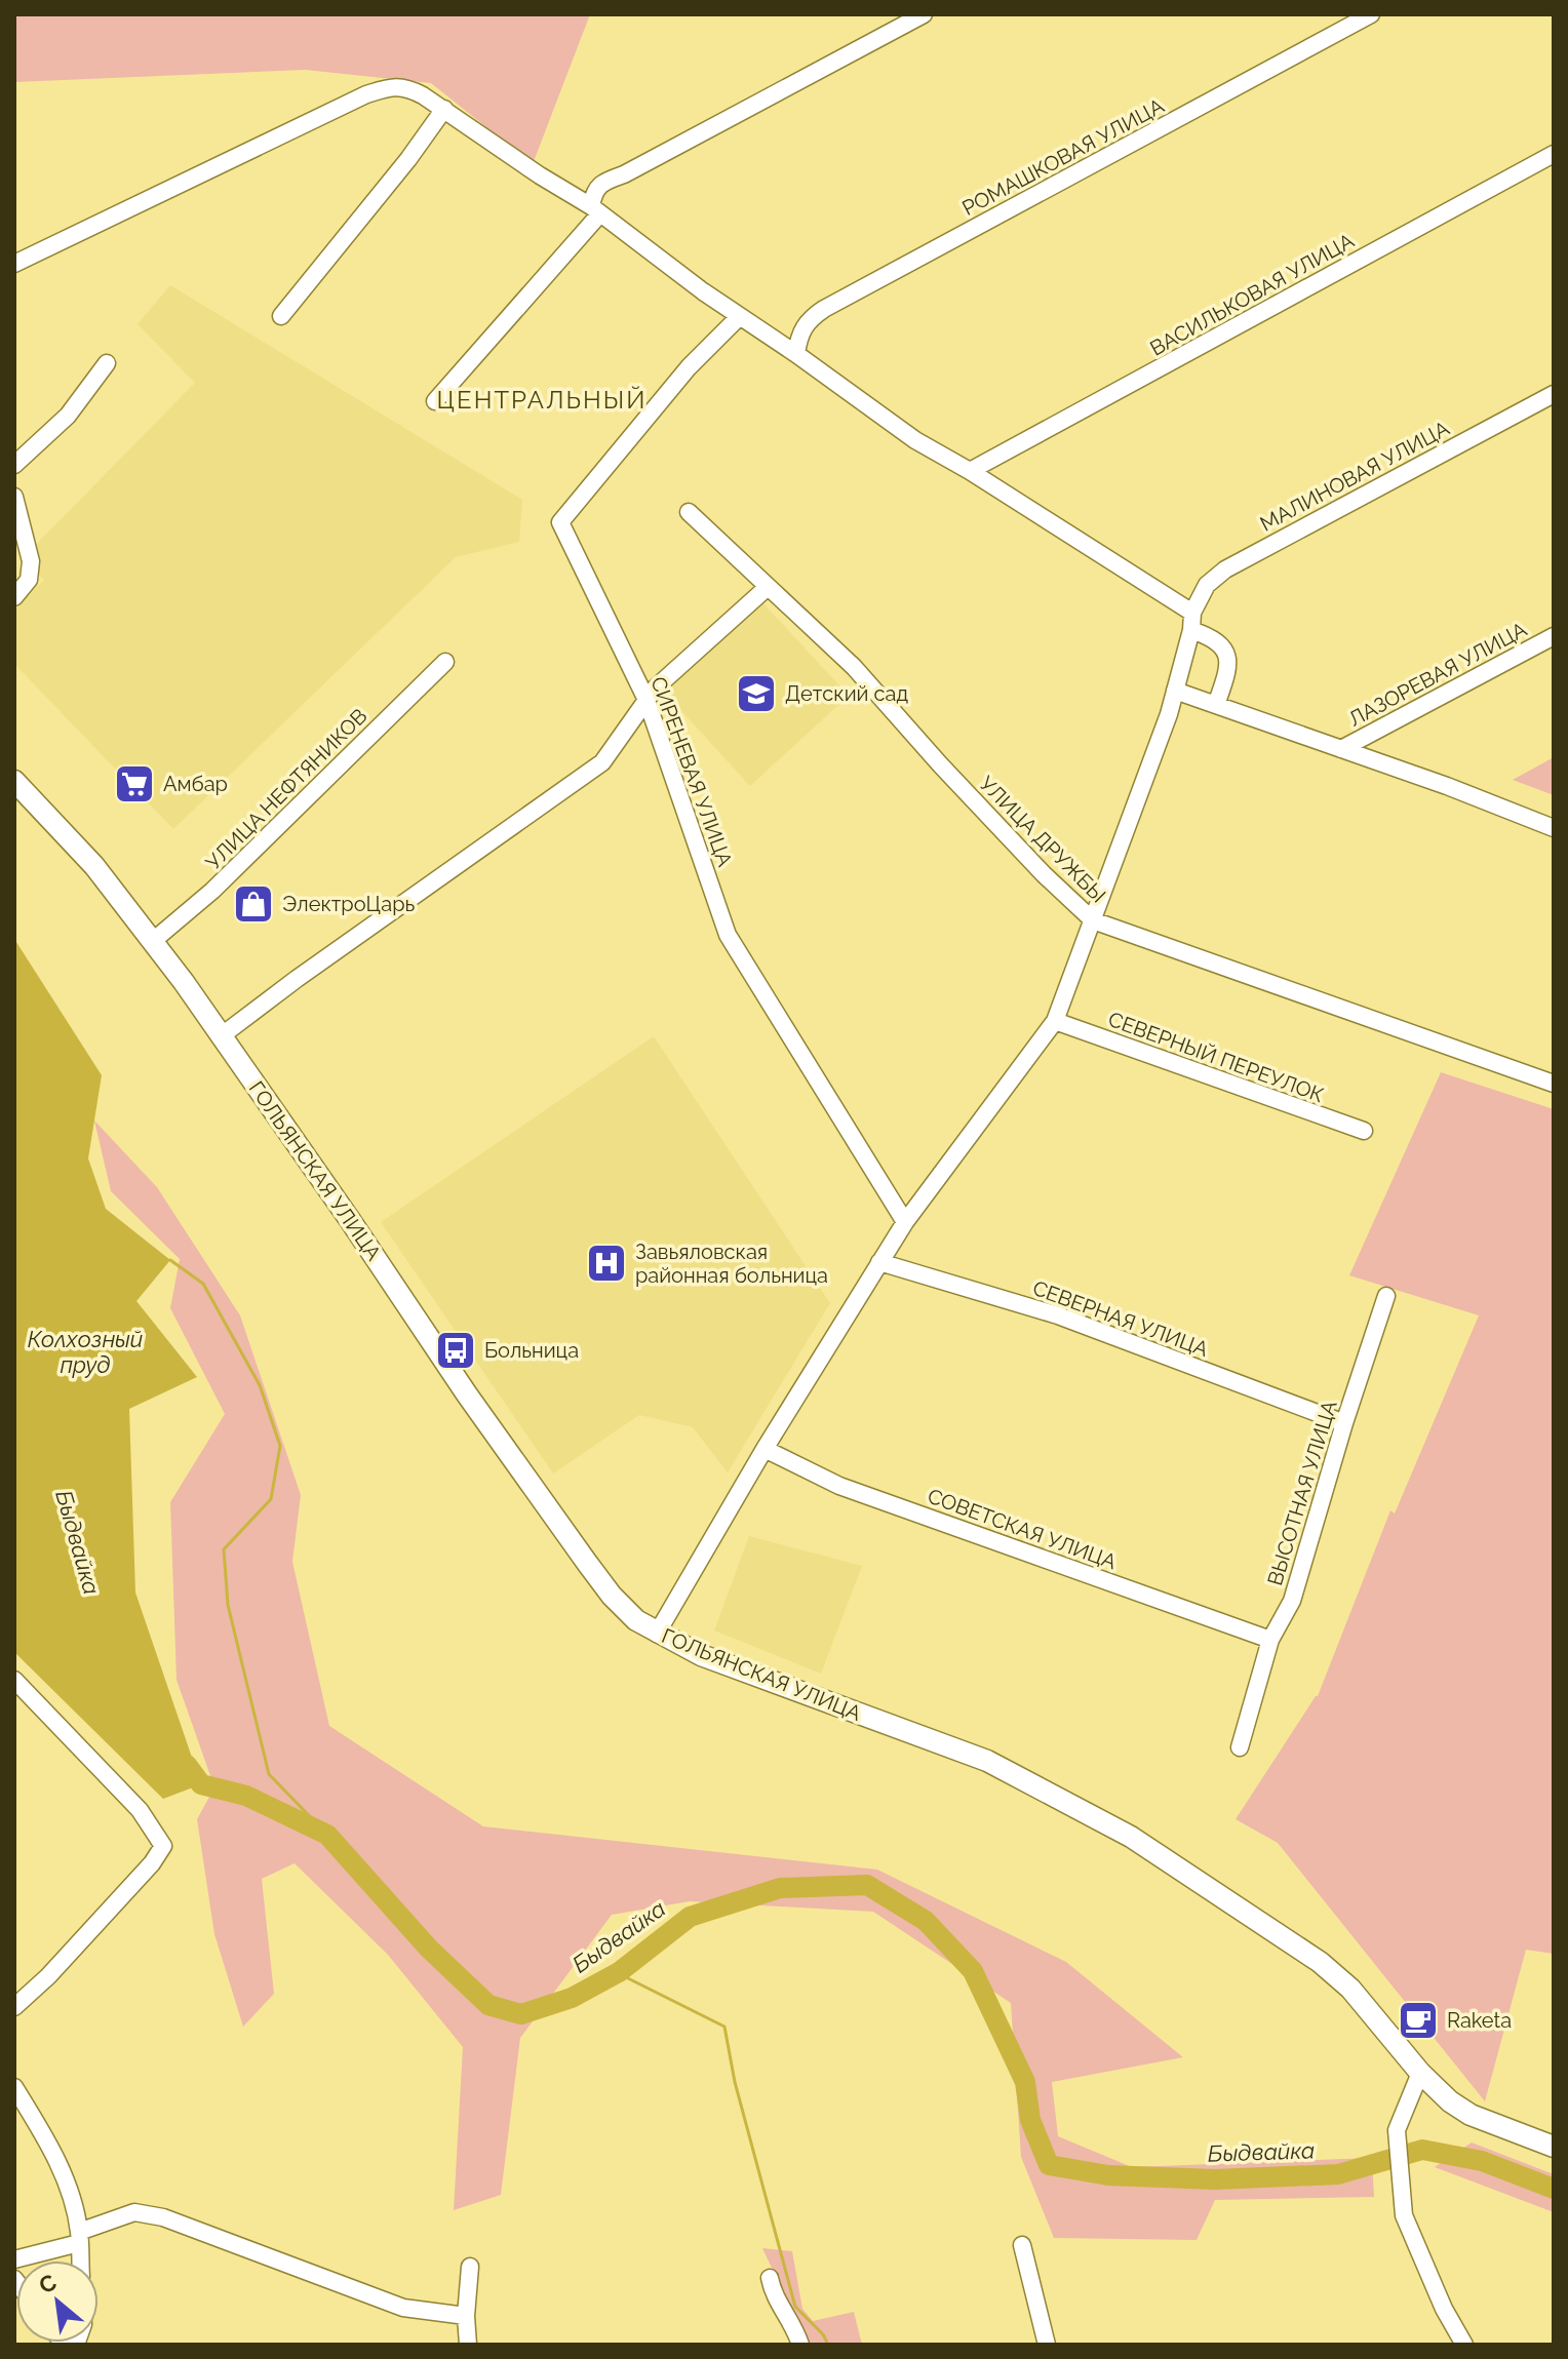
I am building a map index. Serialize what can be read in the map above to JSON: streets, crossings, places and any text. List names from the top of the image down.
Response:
{
  "streets": {
    "main road": ["ГОЛЬЯНСКАЯ УЛИЦА"],
    "street": [
      "РОМАШКОВАЯ УЛИЦА",
      "ВАСИЛЬКОВАЯ УЛИЦА",
      "МАЛИНОВАЯ УЛИЦА",
      "ЛАЗОРЕВАЯ УЛИЦА",
      "СИРЕНЕВАЯ УЛИЦА",
      "УЛИЦА НЕФТЯНИКОВ",
      "УЛИЦА ДРУЖБЫ",
      "СЕВЕРНЫЙ ПЕРЕУЛОК",
      "СЕВЕРНАЯ УЛИЦА",
      "ВЫСОТНАЯ УЛИЦА",
      "СОВЕТСКАЯ УЛИЦА"
    ]
  },
  "crossings": [
    ["МАЛИНОВАЯ УЛИЦА", "СИРЕНЕВАЯ УЛИЦА"],
    ["МАЛИНОВАЯ УЛИЦА", "УЛИЦА ДРУЖБЫ"],
    ["МАЛИНОВАЯ УЛИЦА", "СЕВЕРНЫЙ ПЕРЕУЛОК"],
    ["МАЛИНОВАЯ УЛИЦА", "ГОЛЬЯНСКАЯ УЛИЦА"],
    ["МАЛИНОВАЯ УЛИЦА", "СЕВЕРНАЯ УЛИЦА"],
    ["МАЛИНОВАЯ УЛИЦА", "СОВЕТСКАЯ УЛИЦА"],
    ["УЛИЦА НЕФТЯНИКОВ", "ГОЛЬЯНСКАЯ УЛИЦА"],
    ["СЕВЕРНАЯ УЛИЦА", "ВЫСОТНАЯ УЛИЦА"],
    ["ВЫСОТНАЯ УЛИЦА", "СОВЕТСКАЯ УЛИЦА"]
  ],
  "districts": ["ЦЕНТРАЛЬНЫЙ"],
  "water": ["Колхозный пруд", "Быдвайка"],
  "places": {
    "school or university": ["Детский сад"],
    "supermarket": ["Амбар"],
    "shop": ["ЭлектроЦарь"],
    "hospital": ["Завьяловская районная больница"],
    "bus stop": ["Больница"],
    "cafe": ["Raketa"]
  },
  "north": "top left"
}
